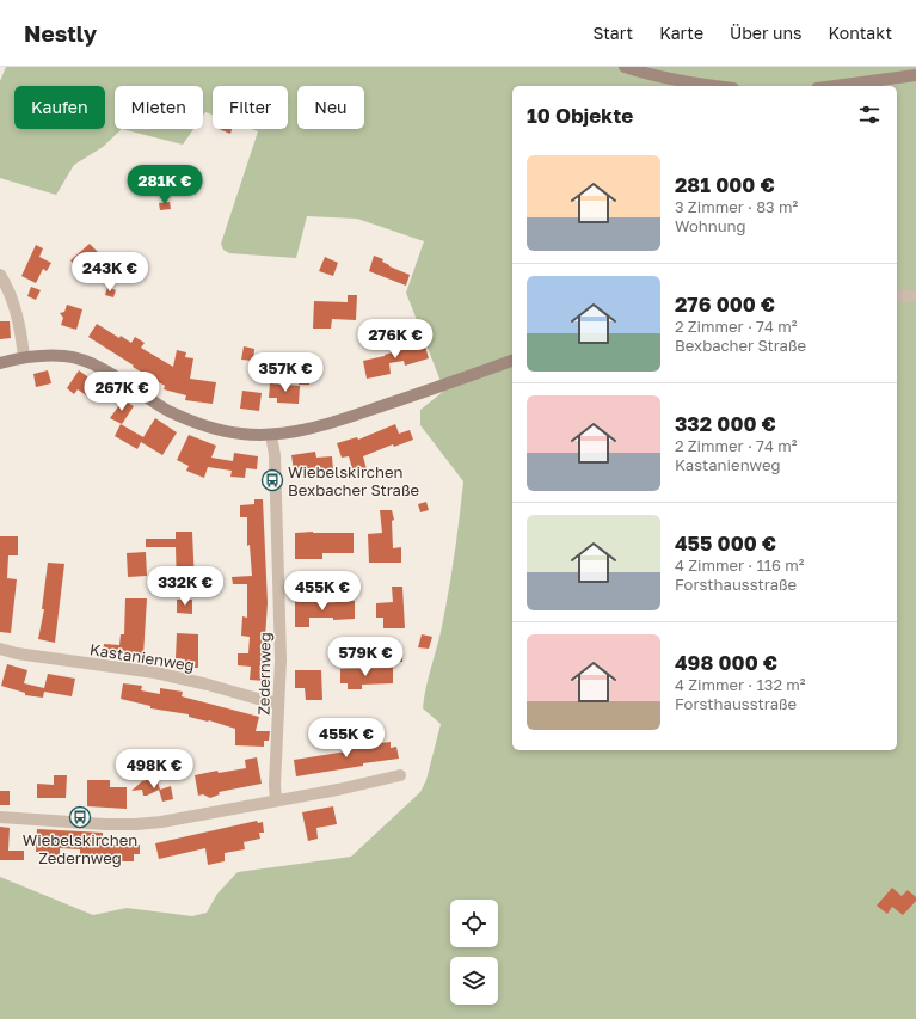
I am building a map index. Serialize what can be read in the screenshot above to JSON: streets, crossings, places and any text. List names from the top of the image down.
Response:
{
  "streets": {
    "street": ["Kastanienweg", "Zedernweg"]
  },
  "crossings": [
    ["Kastanienweg", "Zedernweg"]
  ],
  "places": {
    "bus stop": ["Wiebelskirchen Bexbacher Straße", "Wiebelskirchen Zedernweg"]
  },
  "page": {
    "header": "Nestly",
    "nav": [
      "Start",
      "Karte",
      "Über uns",
      "Kontakt"
    ],
    "chip": [
      "Kaufen",
      "Mieten",
      "Filter",
      "Neu"
    ],
    "heading": "10 Objekte",
    "list": [
      {
        "name": "281 000 €",
        "note": "3 Zimmer · 83 m² · Wohnung"
      },
      {
        "name": "276 000 €",
        "note": "2 Zimmer · 74 m² · Bexbacher Straße"
      },
      {
        "name": "332 000 €",
        "note": "2 Zimmer · 74 m² · Kastanienweg"
      },
      {
        "name": "455 000 €",
        "note": "4 Zimmer · 116 m² · Forsthausstraße"
      },
      {
        "name": "498 000 €",
        "note": "4 Zimmer · 132 m² · Forsthausstraße"
      }
    ],
    "price": [
      "281K €",
      "243K €",
      "276K €",
      "357K €",
      "267K €",
      "332K €",
      "455K €",
      "579K €",
      "455K €",
      "498K €"
    ]
  }
}
